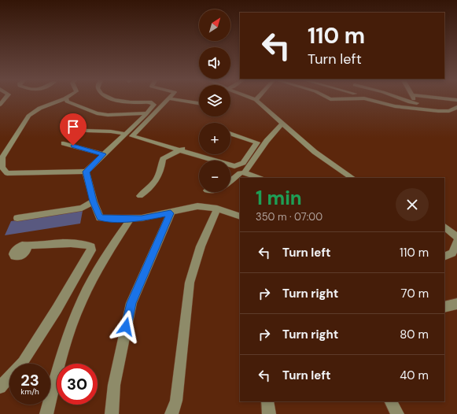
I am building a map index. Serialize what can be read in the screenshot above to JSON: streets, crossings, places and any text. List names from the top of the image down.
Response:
{
  "north": "top right",
  "page": {
    "map_buttons": ["+", "−"],
    "turn": ["110 m", "Turn left"],
    "heading": ["1 min", "350 m · 07:00"],
    "list": [
      {
        "name": "Turn left",
        "value": "110 m"
      },
      {
        "name": "Turn right",
        "value": "70 m"
      },
      {
        "name": "Turn right",
        "value": "80 m"
      },
      {
        "name": "Turn left",
        "value": "40 m"
      }
    ],
    "speed": "23 km/h",
    "limit": "30"
  }
}
